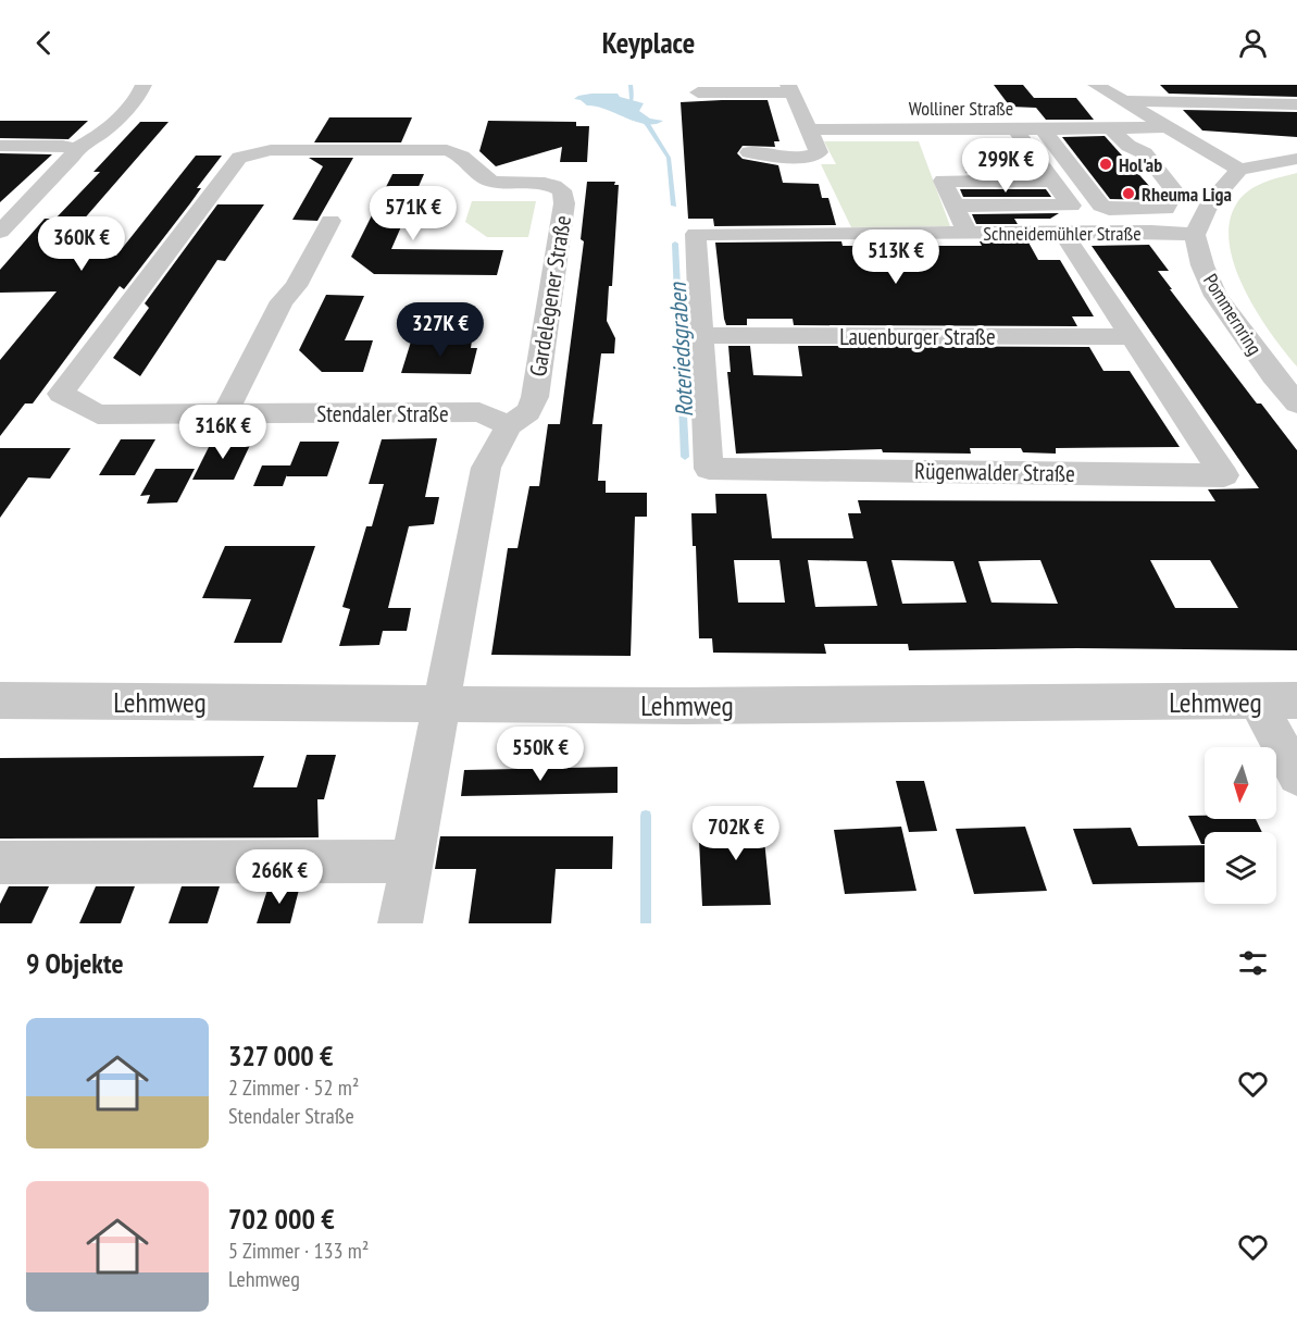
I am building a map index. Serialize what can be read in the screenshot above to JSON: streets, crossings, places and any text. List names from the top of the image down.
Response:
{
  "streets": {
    "street": [
      "Wolliner Straße",
      "Schneidemühler Straße",
      "Gardelegener Straße",
      "Pommernring",
      "Lauenburger Straße",
      "Stendaler Straße",
      "Rügenwalder Straße",
      "Lehmweg"
    ]
  },
  "crossings": [
    ["Wolliner Straße", "Rügenwalder Straße"],
    ["Schneidemühler Straße", "Pommernring"],
    ["Schneidemühler Straße", "Rügenwalder Straße"],
    ["Gardelegener Straße", "Stendaler Straße"],
    ["Gardelegener Straße", "Lehmweg"],
    ["Lauenburger Straße", "Rügenwalder Straße"]
  ],
  "water": ["Roteriedsgraben"],
  "places": ["Hol'ab", "Rheuma Liga"],
  "north": "bottom",
  "page": {
    "header": "Keyplace",
    "price": [
      "299K €",
      "571K €",
      "360K €",
      "513K €",
      "327K €",
      "316K €",
      "550K €",
      "702K €",
      "266K €"
    ],
    "heading": "9 Objekte",
    "list": [
      {
        "name": "327 000 €",
        "note": "2 Zimmer · 52 m² · Stendaler Straße"
      },
      {
        "name": "702 000 €",
        "note": "5 Zimmer · 133 m² · Lehmweg"
      }
    ]
  }
}
